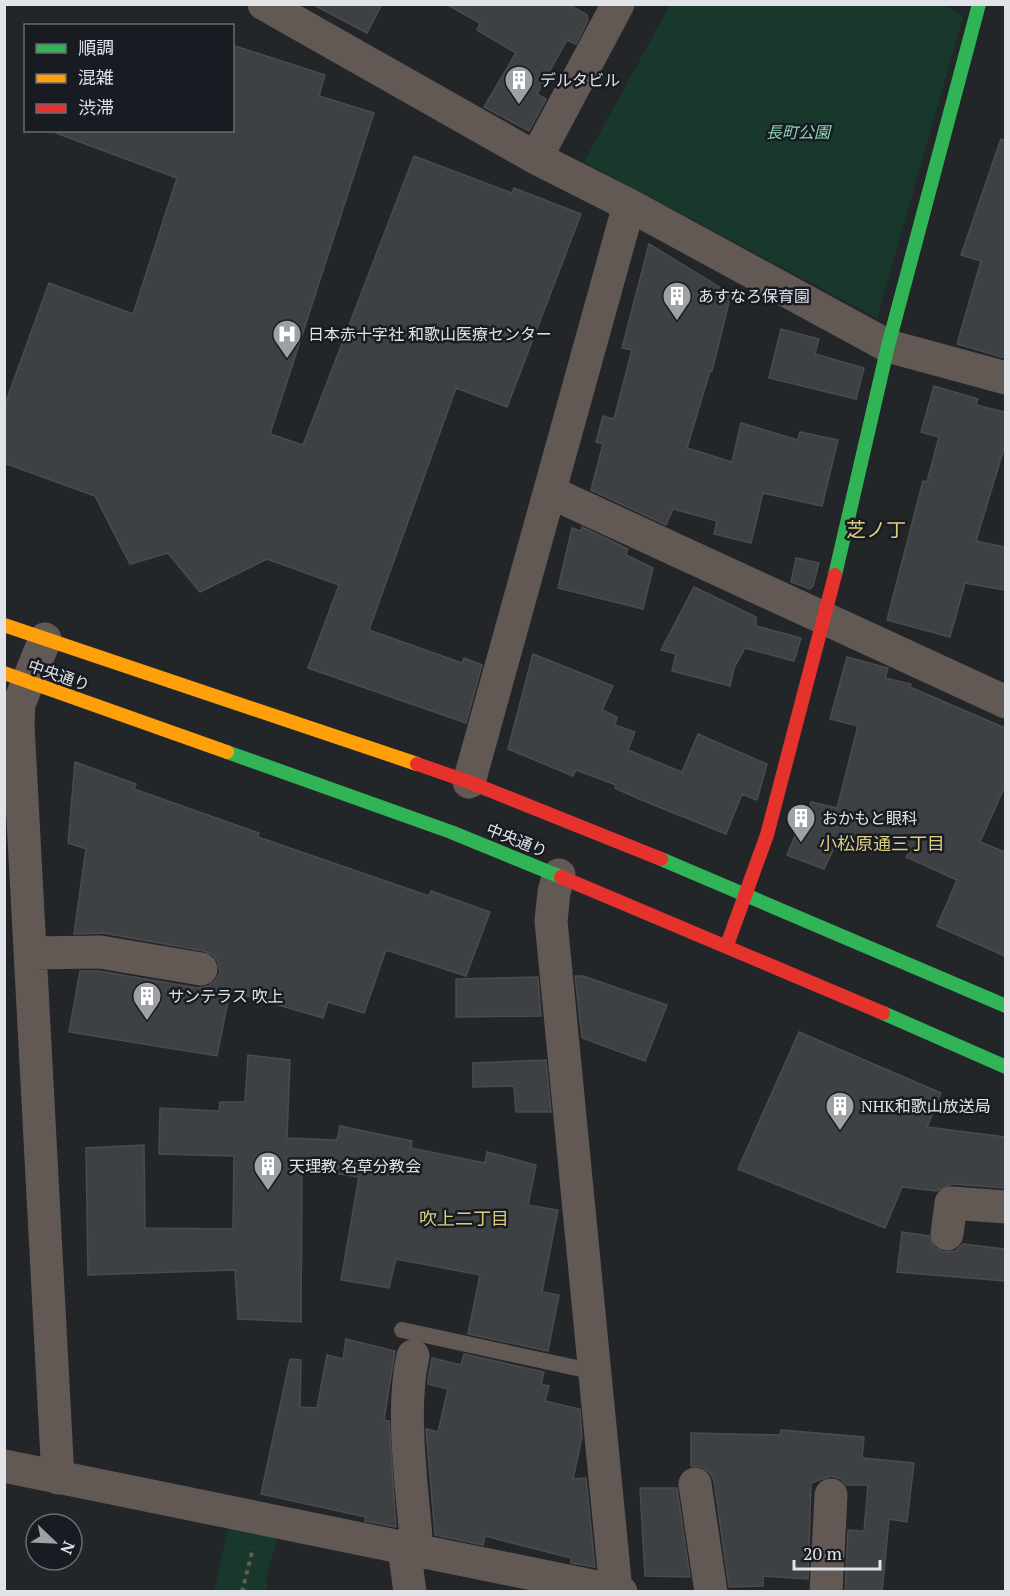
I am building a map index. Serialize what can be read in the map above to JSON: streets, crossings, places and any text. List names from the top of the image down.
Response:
{
  "streets": {
    "main road": ["中央通り"]
  },
  "districts": ["芝ノ丁", "小松原通三丁目", "吹上二丁目"],
  "parks": ["長町公園"],
  "places": {
    "building": [
      "デルタビル",
      "あすなろ保育園",
      "おかもと眼科",
      "サンテラス 吹上",
      "NHK和歌山放送局",
      "天理教 名草分教会"
    ],
    "hospital": ["日本赤十字社 和歌山医療センター"]
  },
  "legend": ["順調", "混雑", "渋滞"],
  "scale_bar": "20 m",
  "north": "bottom right"
}
